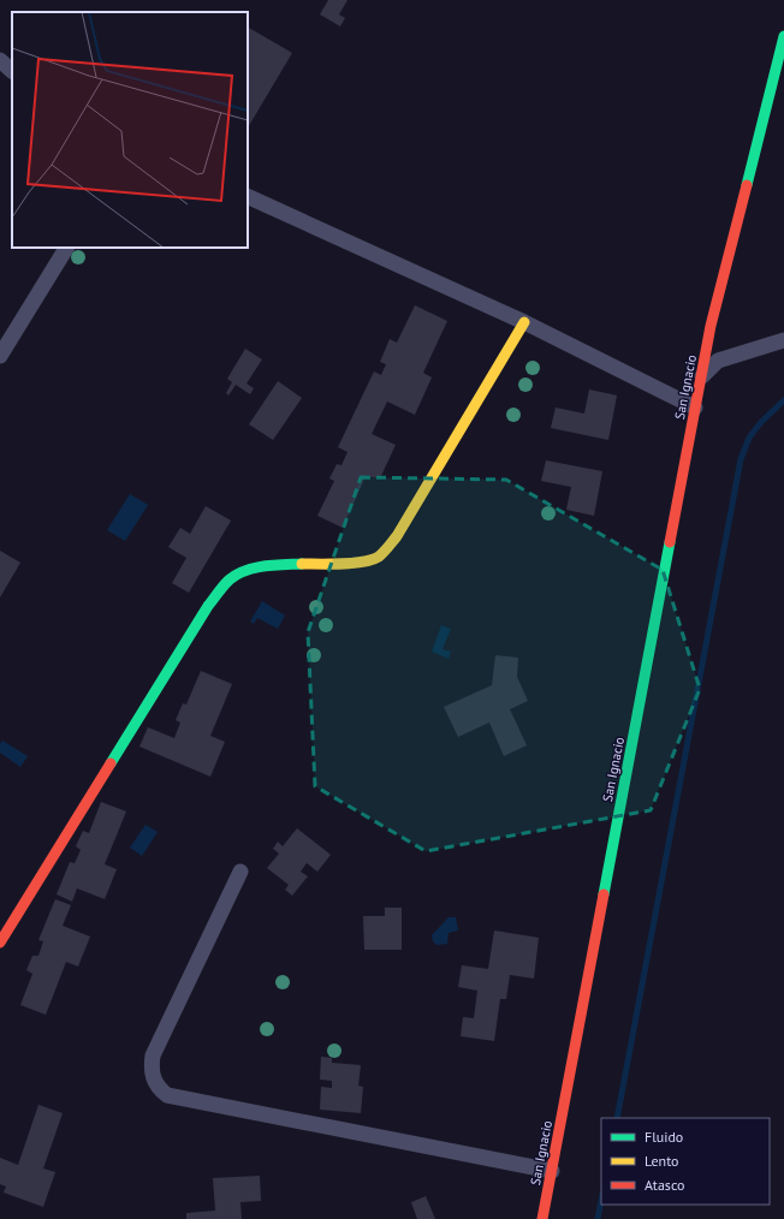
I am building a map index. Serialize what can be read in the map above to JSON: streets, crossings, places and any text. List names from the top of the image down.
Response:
{
  "streets": {
    "street": ["San Ignacio"]
  },
  "legend": ["Fluido", "Lento", "Atasco"]
}
